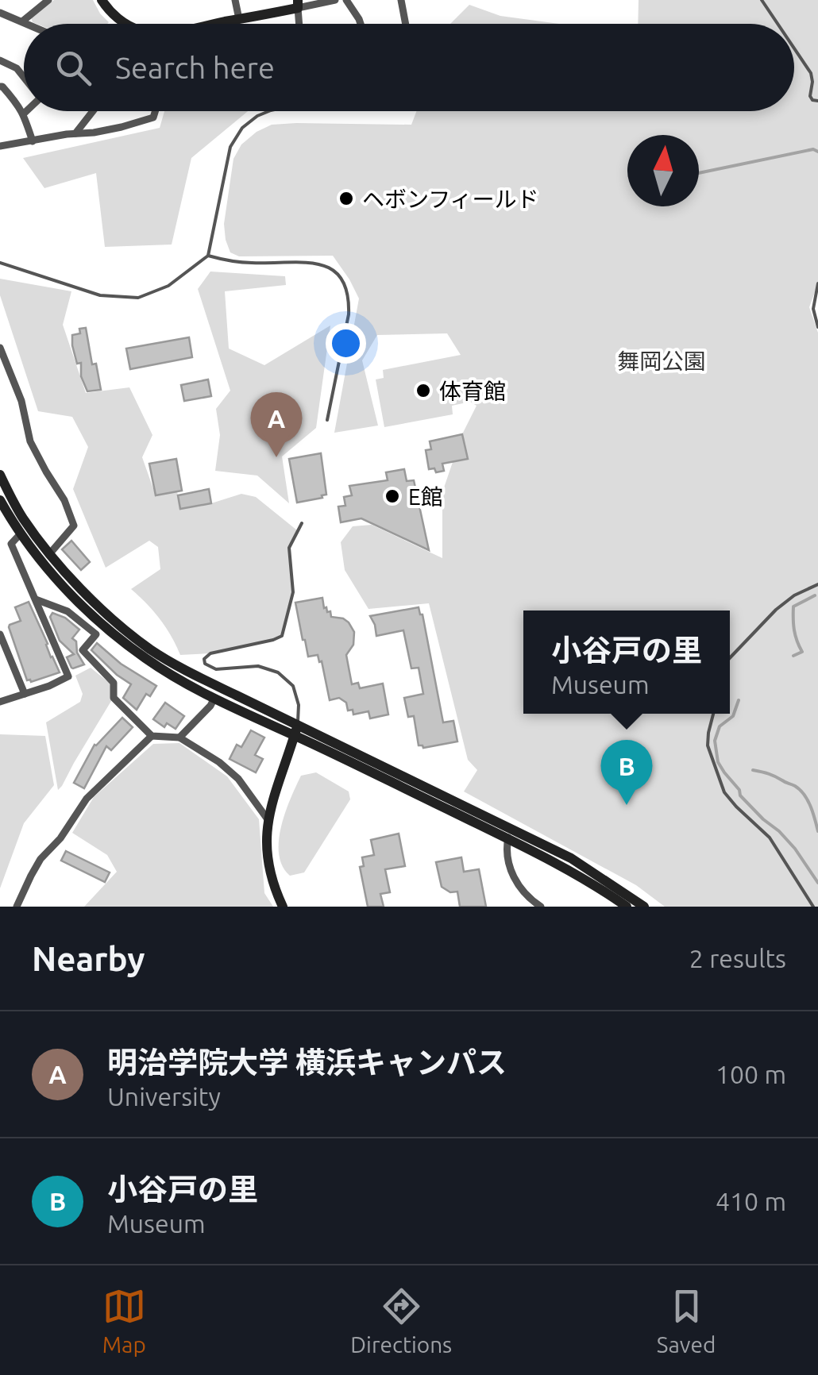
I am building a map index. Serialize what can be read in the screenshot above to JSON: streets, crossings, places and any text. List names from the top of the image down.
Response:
{
  "parks": ["舞岡公園"],
  "places": ["ヘボンフィールド", "体育館", "E館"],
  "north": "top",
  "page": {
    "search": "Search here",
    "pins": ["A", "B"],
    "popup": ["小谷戸の里", "Museum"],
    "heading": ["Nearby", "2 results"],
    "list": [
      {
        "mark": "A",
        "name": "明治学院大学 横浜キャンパス",
        "note": "University",
        "value": "100 m"
      },
      {
        "mark": "B",
        "name": "小谷戸の里",
        "note": "Museum",
        "value": "410 m"
      }
    ],
    "nav": ["Map", "Directions", "Saved"]
  }
}
